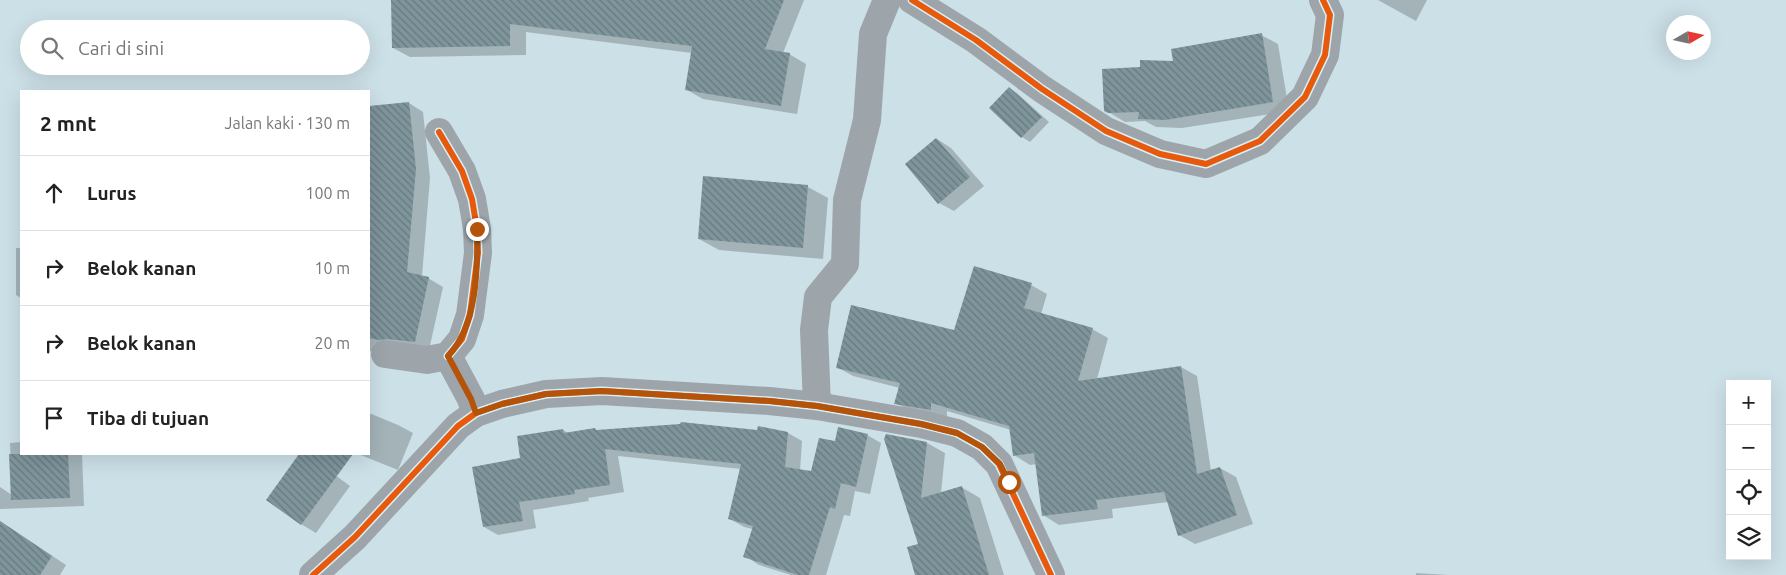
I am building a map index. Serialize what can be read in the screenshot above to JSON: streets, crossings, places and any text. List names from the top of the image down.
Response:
{
  "north": "right",
  "page": {
    "search": "Cari di sini",
    "heading": ["2 mnt", "Jalan kaki · 130 m"],
    "list": [
      ["Lurus", "100 m"],
      ["Belok kanan", "10 m"],
      ["Belok kanan", "20 m"],
      "Tiba di tujuan"
    ],
    "map_buttons": ["+", "−"]
  }
}
